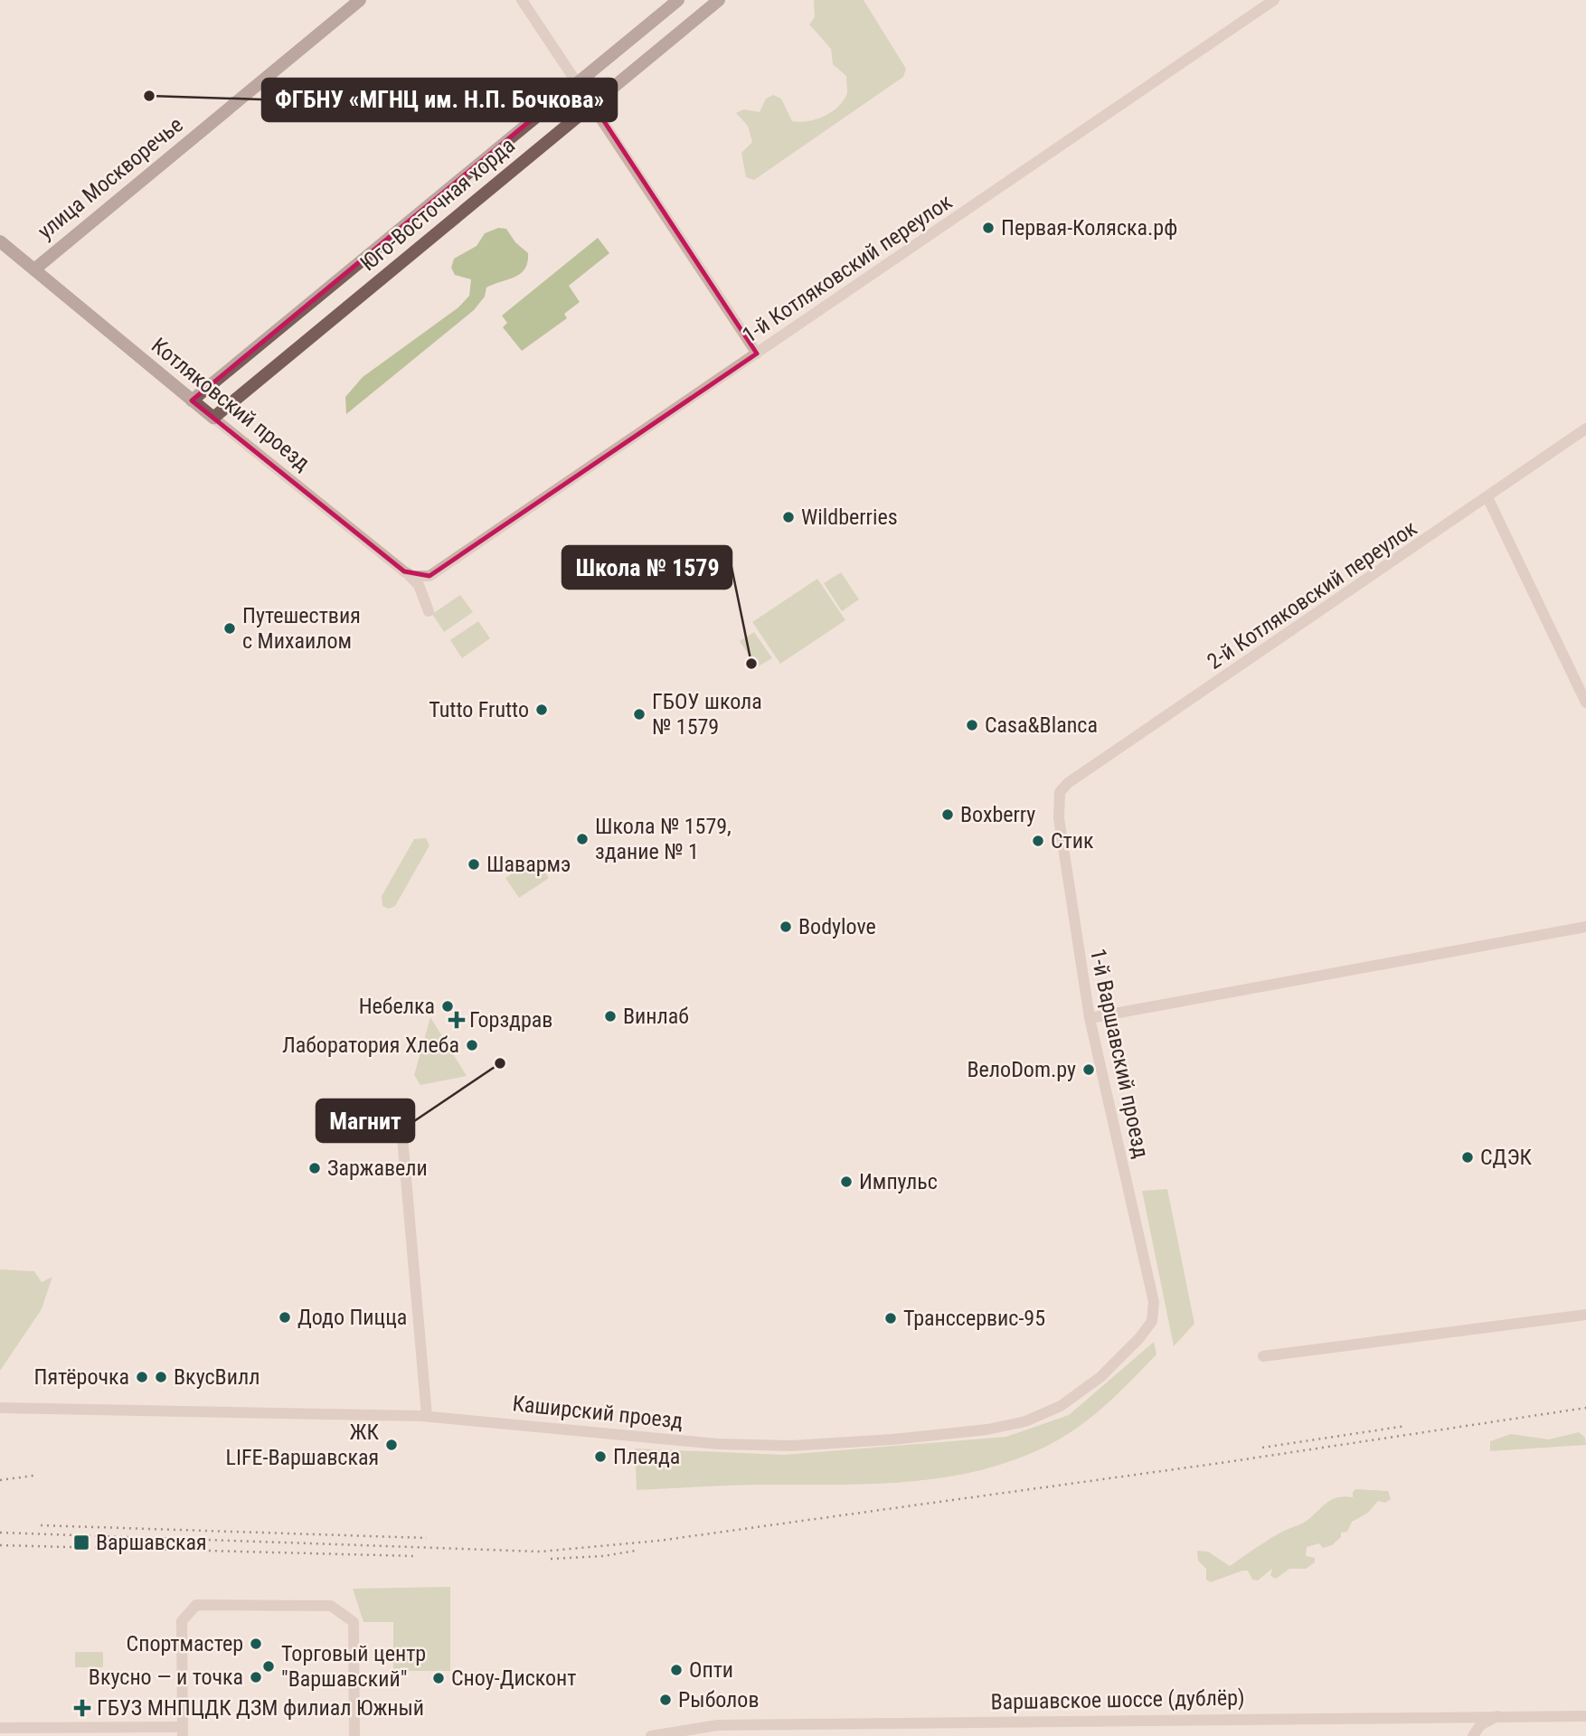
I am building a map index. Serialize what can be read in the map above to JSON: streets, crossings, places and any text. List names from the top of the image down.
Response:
{
  "streets": {
    "main road": ["улица Москворечье", "Юго-Восточная хорда", "Котляковский проезд"],
    "street": [
      "1-й Котляковский переулок",
      "2-й Котляковский переулок",
      "1-й Варшавский проезд",
      "Каширский проезд",
      "Варшавское шоссе (дублёр)"
    ]
  },
  "crossings": [
    ["улица Москворечье", "Котляковский проезд"],
    ["Юго-Восточная хорда", "Котляковский проезд"],
    ["1-й Котляковский переулок", "Котляковский проезд"],
    ["2-й Котляковский переулок", "1-й Варшавский проезд"],
    ["1-й Варшавский проезд", "Каширский проезд"]
  ],
  "places": {
    "other": [
      "ФГБНУ «МГНЦ им. Н.П. Бочкова»",
      "Первая-Коляска.рф",
      "Wildberries",
      "Путешествия с Михаилом",
      "Школа № 1579",
      "Tutto Frutto",
      "ГБОУ школа № 1579",
      "Casa&Blanca",
      "Boxberry",
      "Школа № 1579, здание № 1",
      "Стик",
      "Шавармэ",
      "Bodylove",
      "Небелка",
      "Винлаб",
      "Лаборатория Хлеба",
      "Магнит",
      "ВелоDom.ру",
      "СДЭК",
      "Заржавели",
      "Импульс",
      "Додо Пицца",
      "Транссервис-95",
      "Пятёрочка",
      "ВкусВилл",
      "ЖК LIFE-Варшавская",
      "Плеяда",
      "Спортмастер",
      "Торговый центр \"Варшавский\"",
      "Опти",
      "Вкусно — и точка",
      "Сноу-Дисконт",
      "Рыболов"
    ],
    "health": ["Горздрав", "ГБУЗ МНПЦДК ДЗМ филиал Южный"],
    "transit": ["Варшавская"]
  }
}
